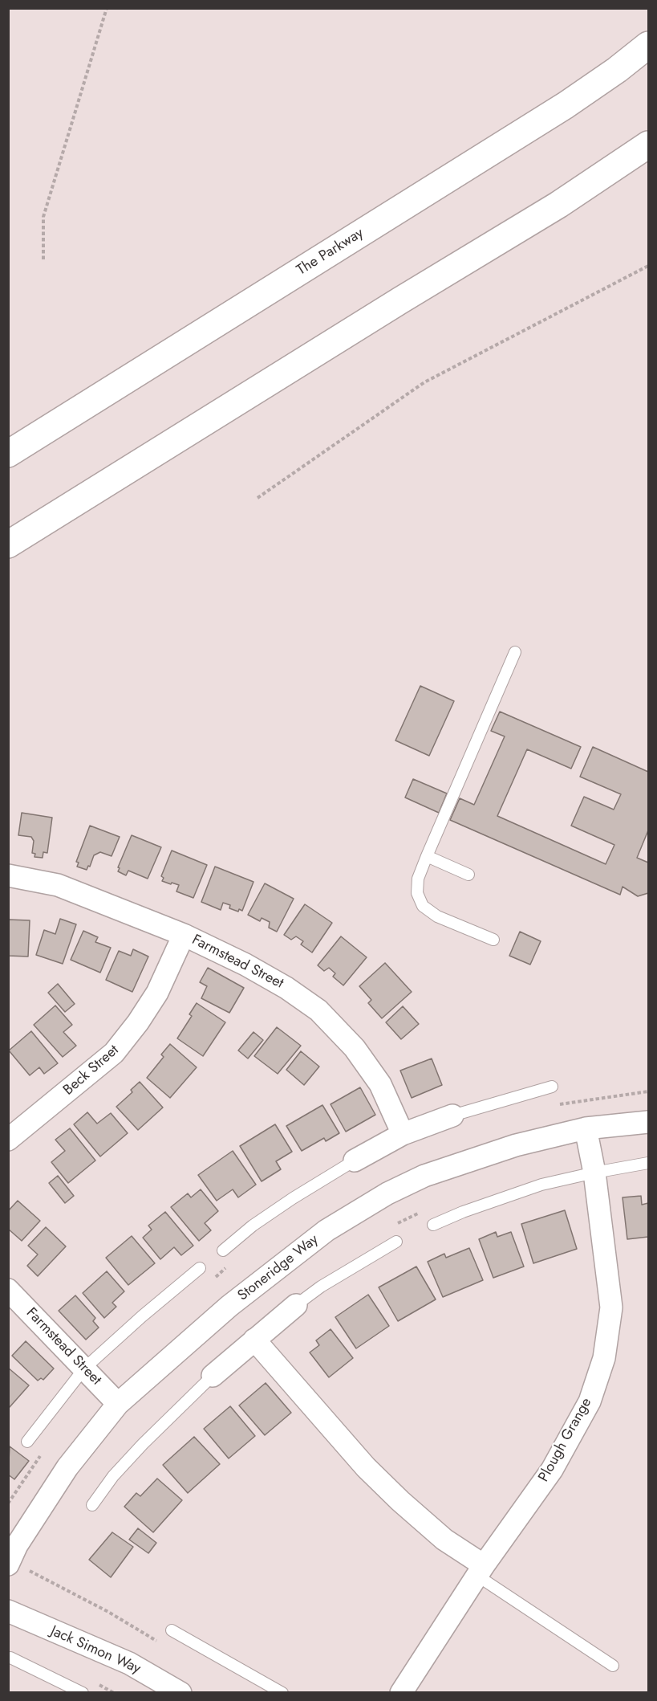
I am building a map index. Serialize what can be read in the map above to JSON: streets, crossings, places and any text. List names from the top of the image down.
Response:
{
  "streets": {
    "highway": ["The Parkway"],
    "street": [
      "Farmstead Street",
      "Beck Street",
      "Stoneridge Way",
      "Plough Grange",
      "Jack Simon Way"
    ]
  },
  "crossings": [
    ["Farmstead Street", "Beck Street"],
    ["Farmstead Street", "Stoneridge Way"],
    ["Stoneridge Way", "Plough Grange"]
  ]
}
